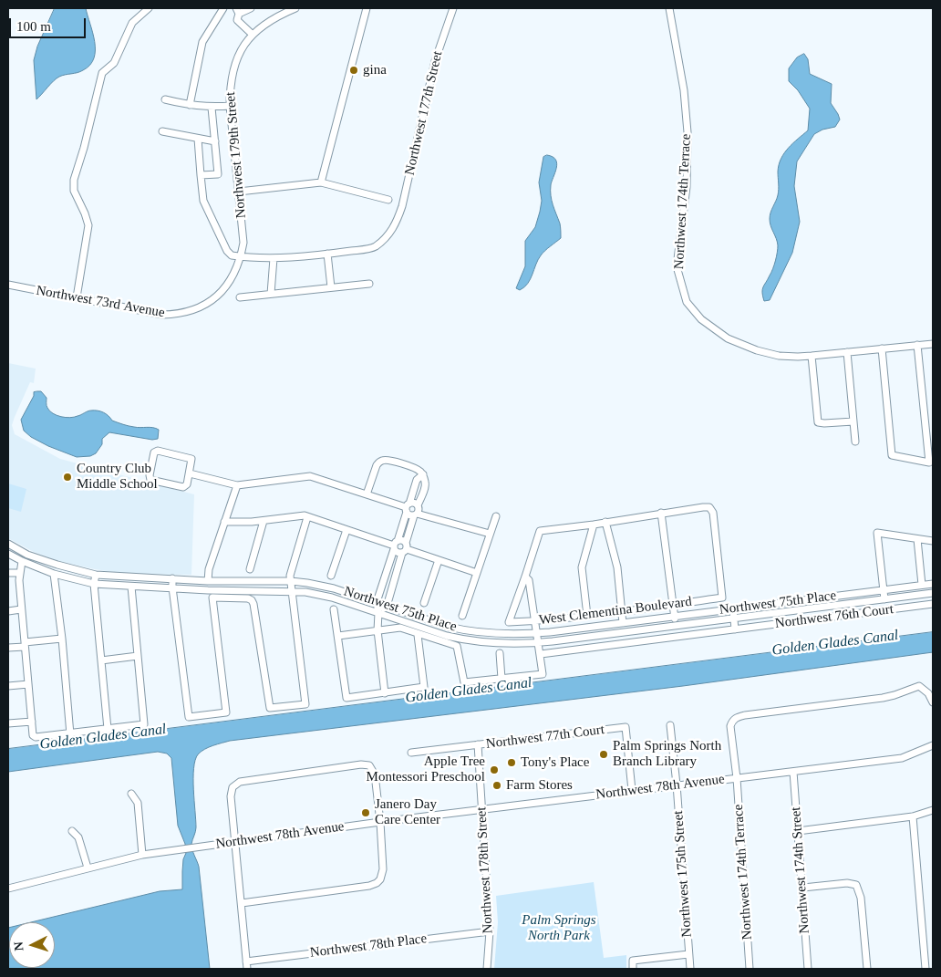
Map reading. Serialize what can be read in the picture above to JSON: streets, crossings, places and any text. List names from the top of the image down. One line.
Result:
{"streets":{"street":["Northwest 177th Street","Northwest 179th Street","Northwest 174th Terrace","Northwest 73rd Avenue","Northwest 75th Place","West Clementina Boulevard","Northwest 76th Court","Northwest 77th Court","Northwest 78th Avenue","Northwest 178th Street","Northwest 174th Street","Northwest 175th Street","Northwest 78th Place"]},"crossings":[["Northwest 179th Street","Northwest 73rd Avenue"],["Northwest 174th Terrace","Northwest 78th Avenue"],["Northwest 77th Court","Northwest 78th Avenue"],["Northwest 77th Court","Northwest 178th Street"],["Northwest 78th Avenue","Northwest 178th Street"],["Northwest 78th Avenue","Northwest 174th Street"],["Northwest 78th Avenue","Northwest 175th Street"],["Northwest 178th Street","Northwest 78th Place"]],"water":["Golden Glades Canal"],"parks":["Palm Springs North Park"],"places":["gina","Country Club Middle School","Palm Springs North Branch Library","Tony's Place","Apple Tree Montessori Preschool","Farm Stores","Janero Day Care Center"],"scale_bar":"100 m","north":"left"}
